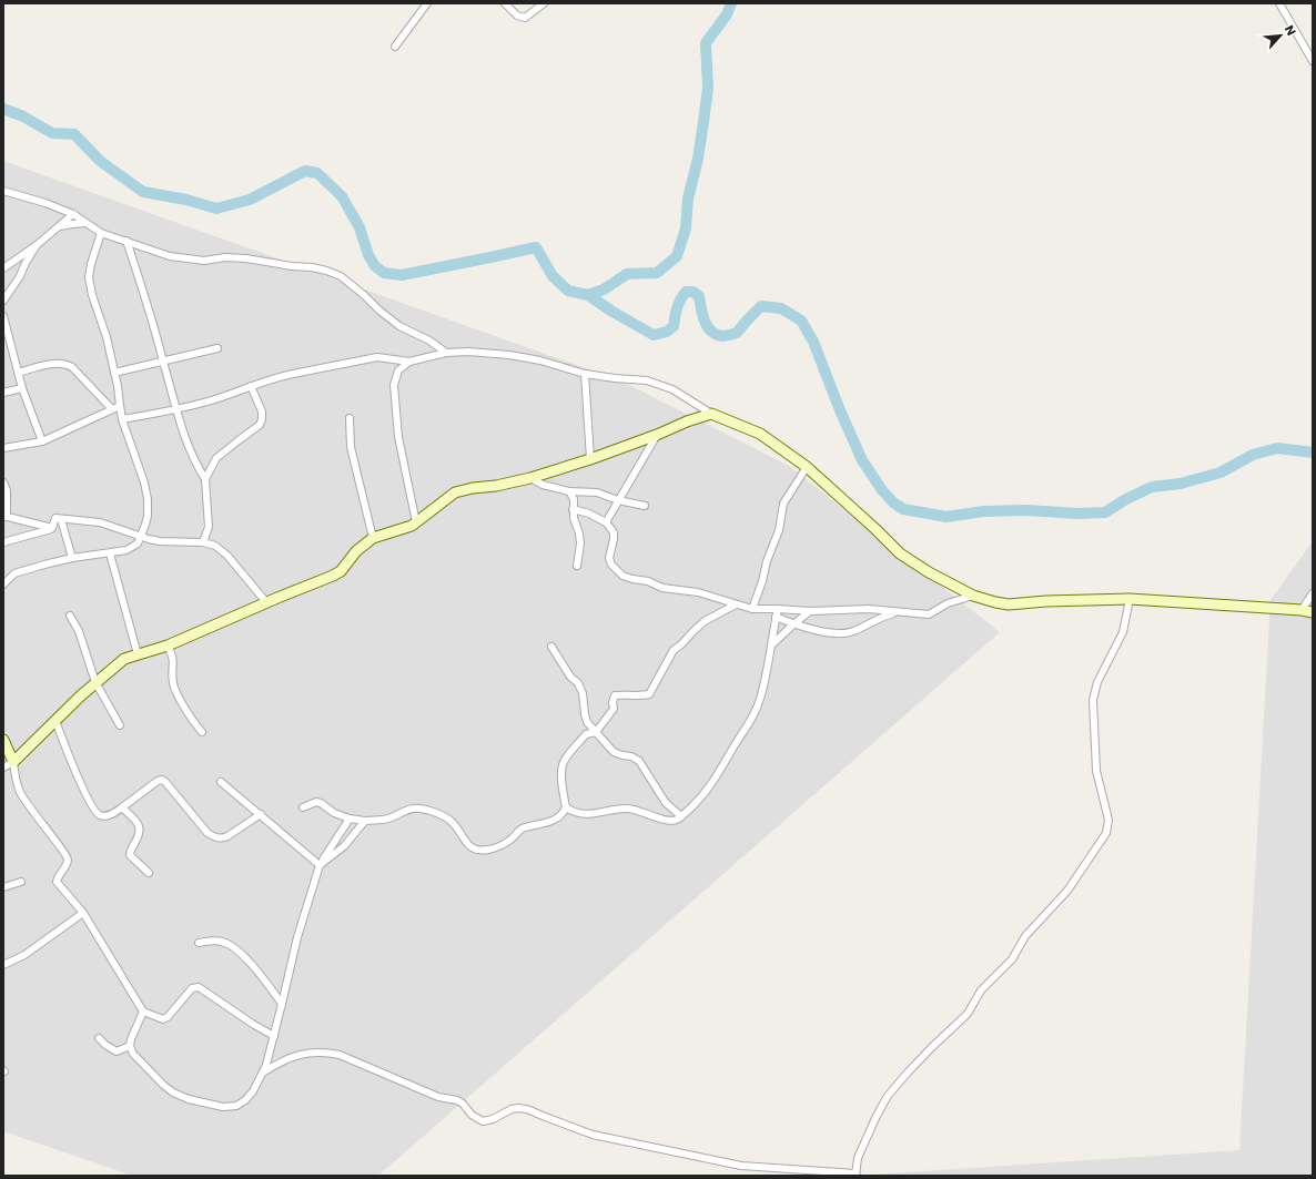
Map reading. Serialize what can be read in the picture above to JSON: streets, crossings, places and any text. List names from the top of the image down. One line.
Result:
{"north":"top right"}
